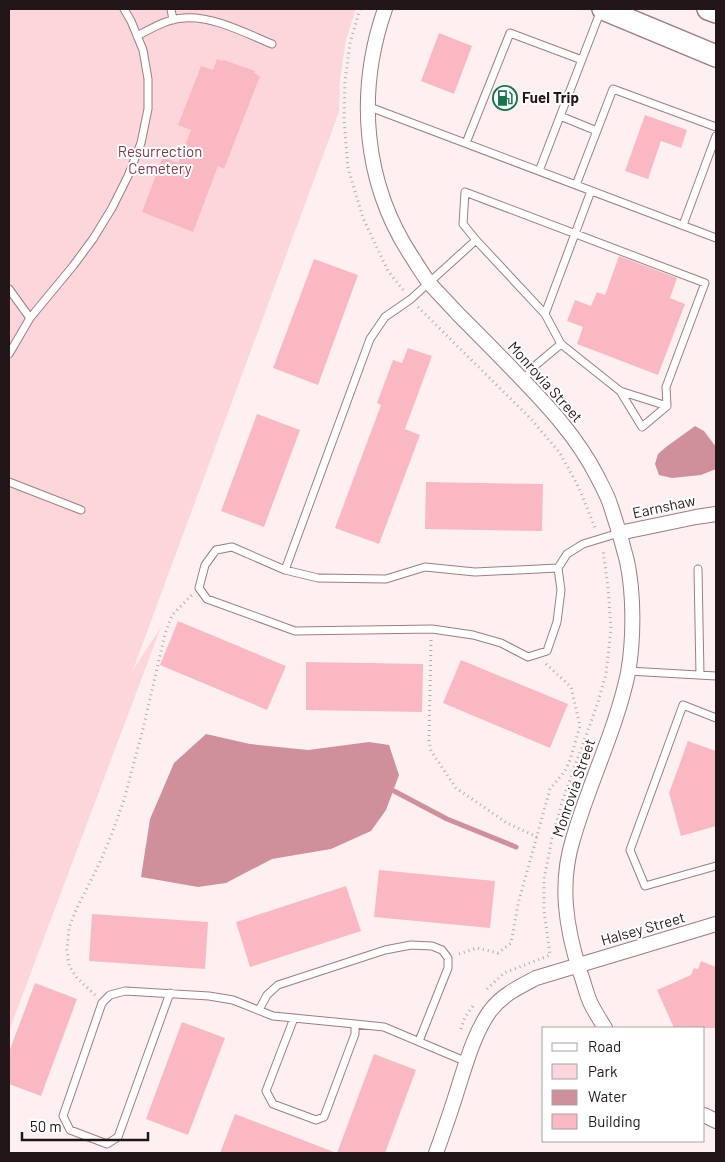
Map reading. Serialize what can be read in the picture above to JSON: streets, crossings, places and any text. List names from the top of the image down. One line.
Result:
{"streets":{"street":["Monrovia Street","Earnshaw","Halsey Street"]},"crossings":[["Monrovia Street","Earnshaw"],["Monrovia Street","Halsey Street"]],"parks":["Resurrection Cemetery"],"places":{"fuel station":["Fuel Trip"]},"legend":["Road","Park","Water","Building"],"scale_bar":"50 m"}
